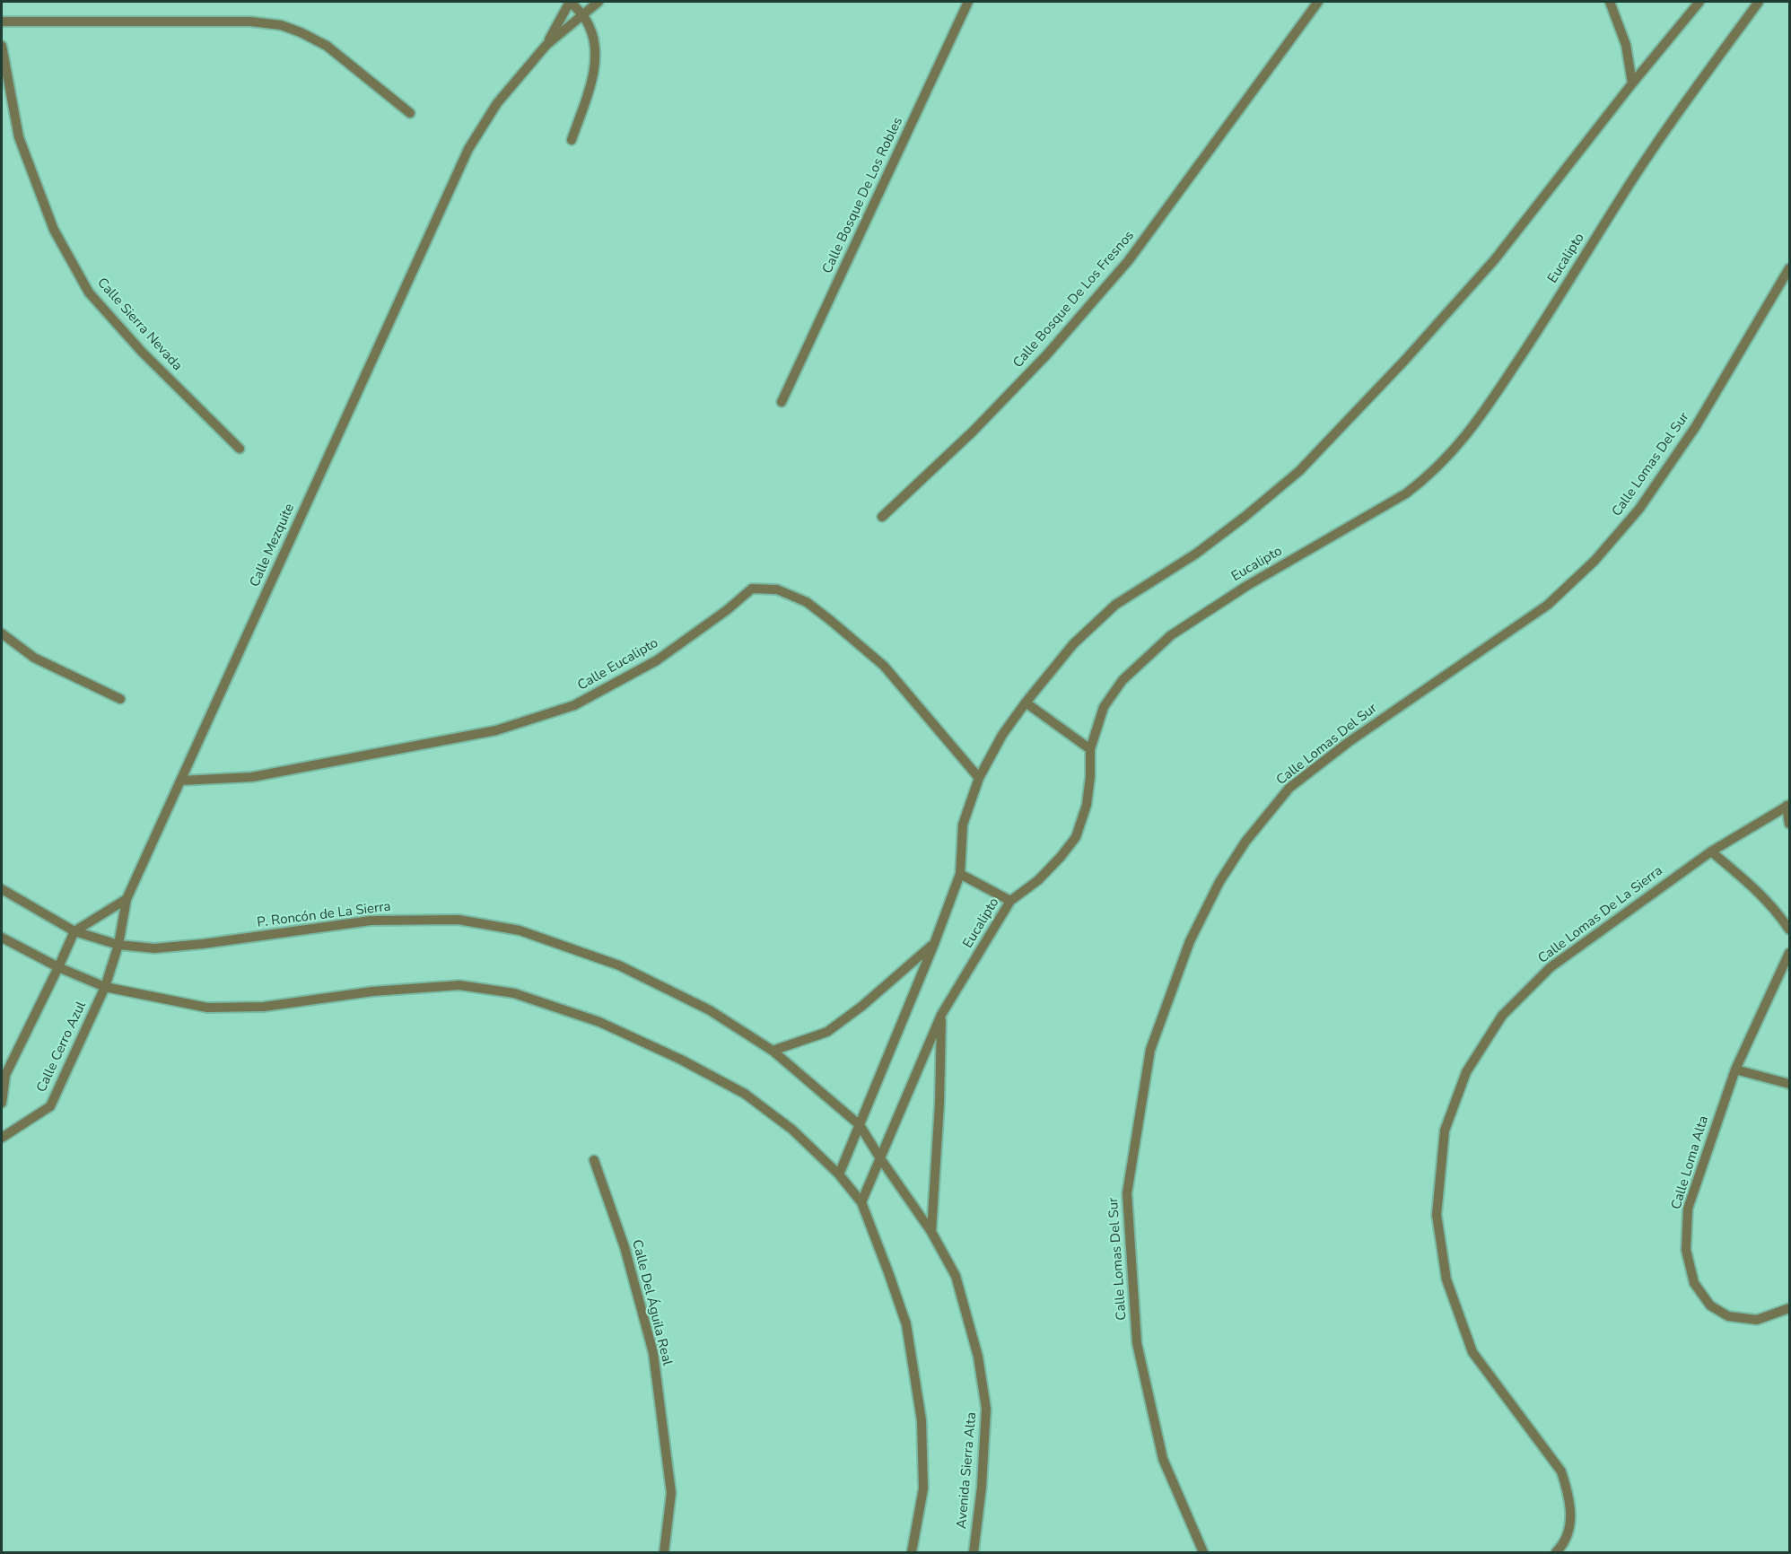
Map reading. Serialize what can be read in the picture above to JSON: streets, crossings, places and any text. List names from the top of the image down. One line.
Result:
{"streets":{"street":["Calle Bosque De Los Robles","Eucalipto","Calle Bosque De Los Fresnos","Calle Sierra Nevada","Calle Lomas Del Sur","Calle Mezquite","Calle Eucalipto","P. Roncón de La Sierra","Calle Lomas De La Sierra","Calle Cerro Azul","Calle Loma Alta","Calle Del Águila Real","Avenida Sierra Alta"]},"crossings":[["Eucalipto","P. Roncón de La Sierra"],["Eucalipto","Avenida Sierra Alta"],["Calle Mezquite","Calle Eucalipto"],["Calle Mezquite","P. Roncón de La Sierra"],["Calle Mezquite","Calle Cerro Azul"],["P. Roncón de La Sierra","Calle Cerro Azul"],["P. Roncón de La Sierra","Avenida Sierra Alta"]]}
